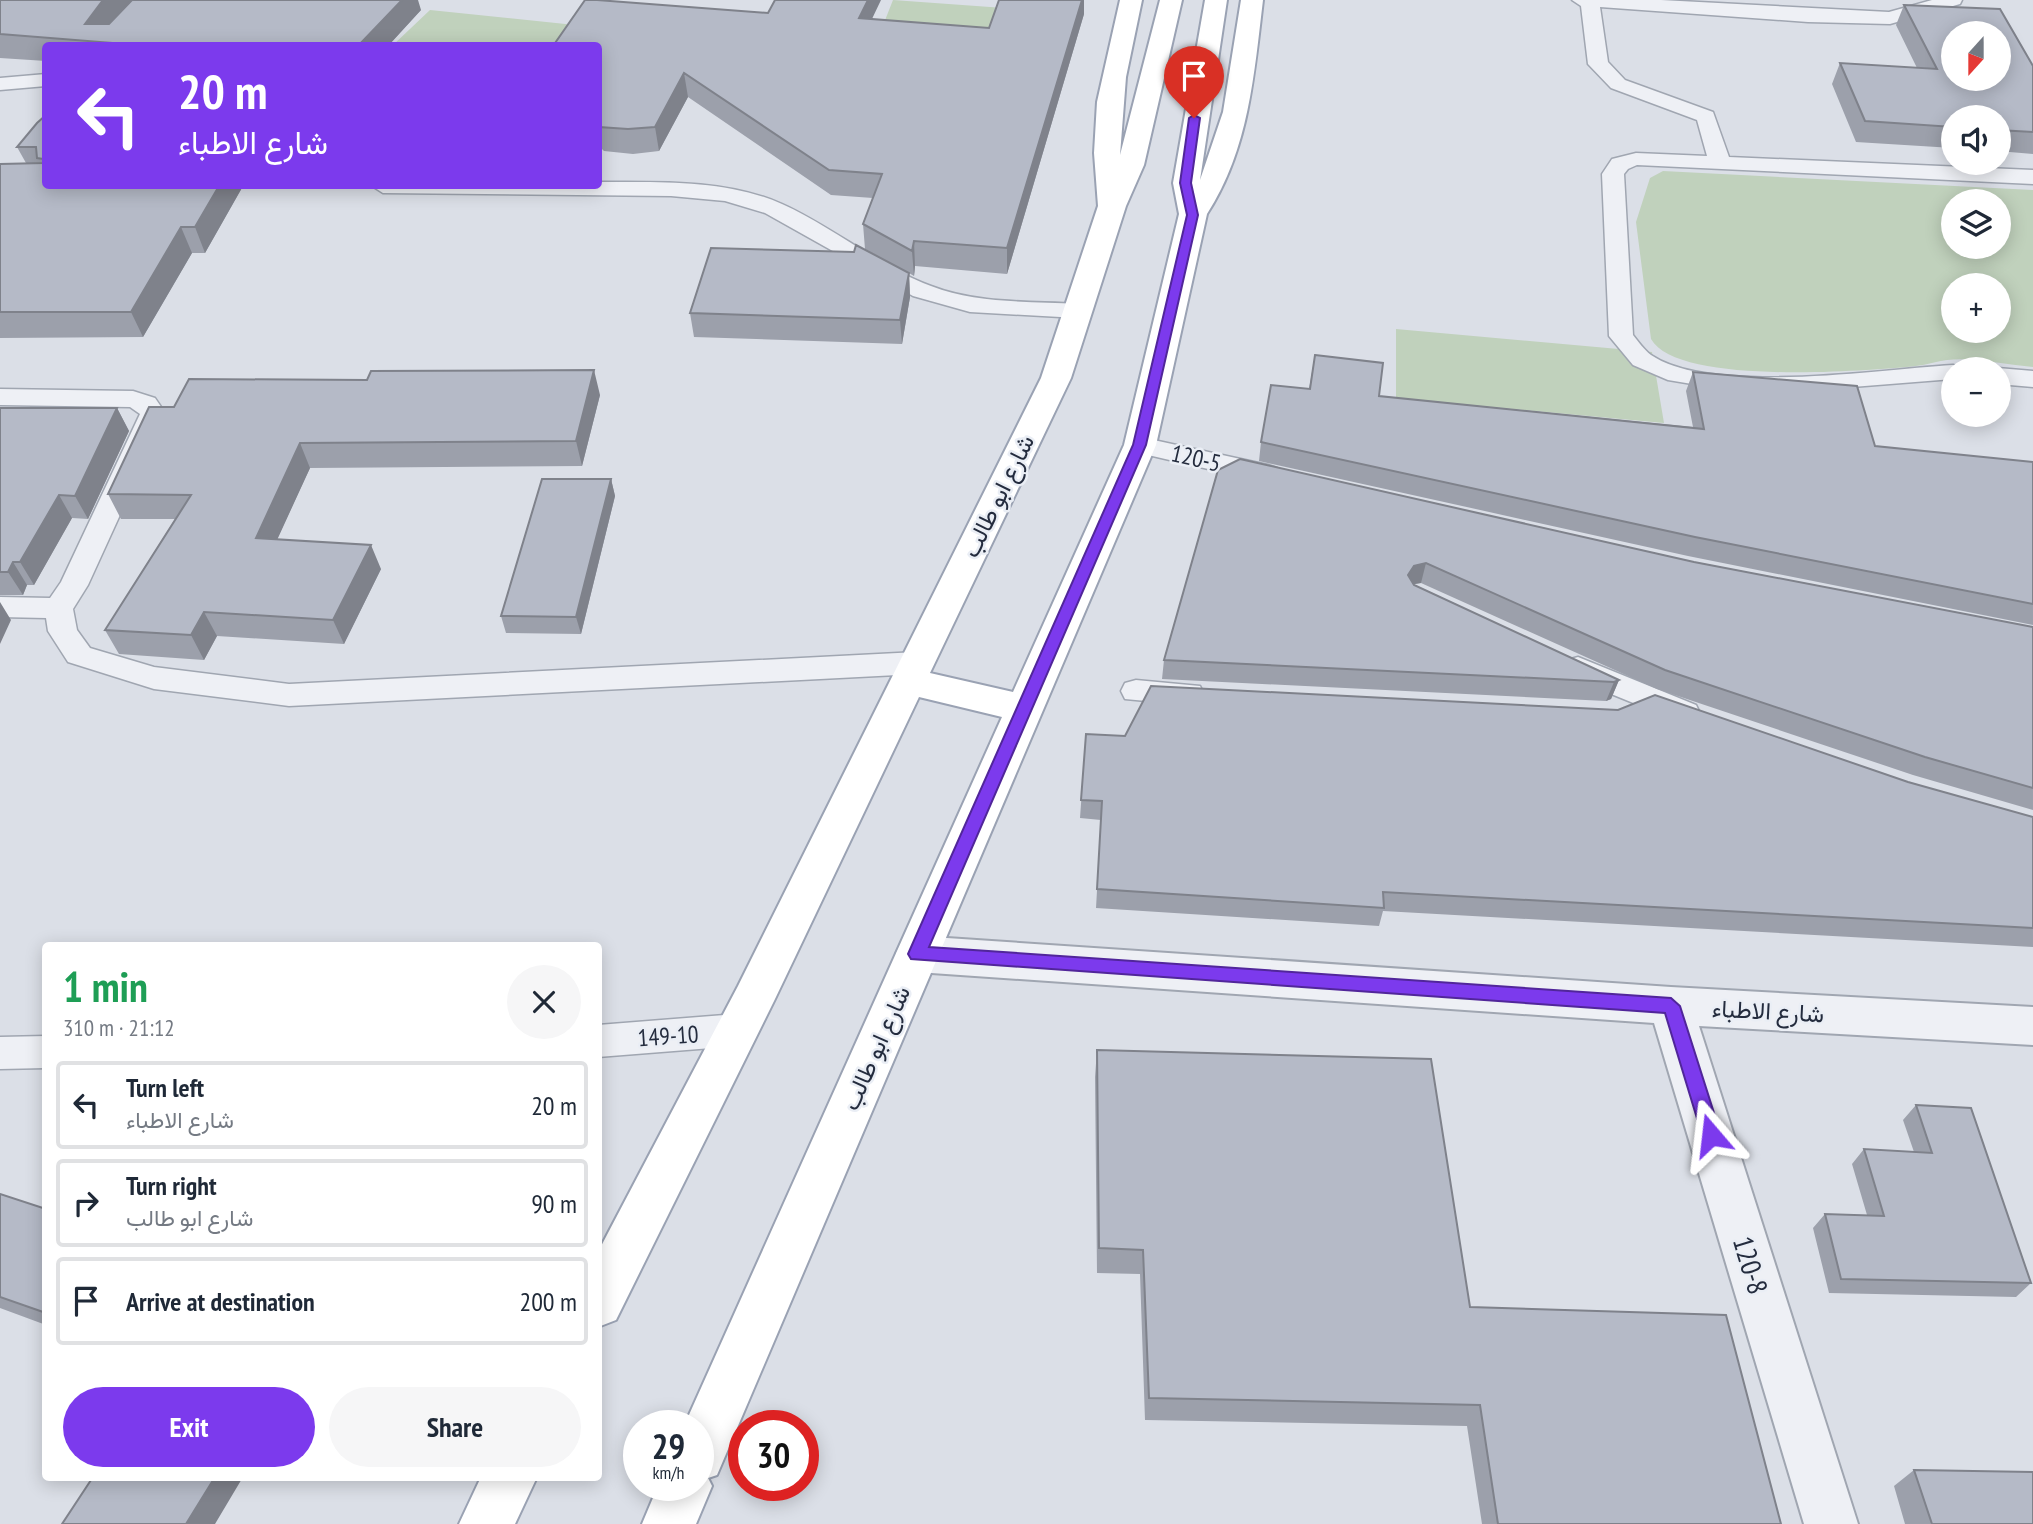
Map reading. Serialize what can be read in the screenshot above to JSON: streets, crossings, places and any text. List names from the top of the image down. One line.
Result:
{"streets":{"main road":["شارع ابو طالب"],"street":["شارع الاطباء","120-8"],"lane":["120-5","149-10"]},"crossings":[["120-5","شارع ابو طالب"],["شارع ابو طالب","شارع الاطباء"],["شارع ابو طالب","149-10"],["شارع الاطباء","120-8"]],"north":"bottom","page":{"map_buttons":["+","−"],"turn":["20 m","شارع الاطباء"],"heading":["1 min","310 m · 21:12"],"list":[{"name":"Turn left","note":"شارع الاطباء","value":"20 m"},{"name":"Turn right","note":"شارع ابو طالب","value":"90 m"},{"name":"Arrive at destination","value":"200 m"}],"buttons":["Exit","Share"],"speed":"29 km/h","limit":"30"}}
